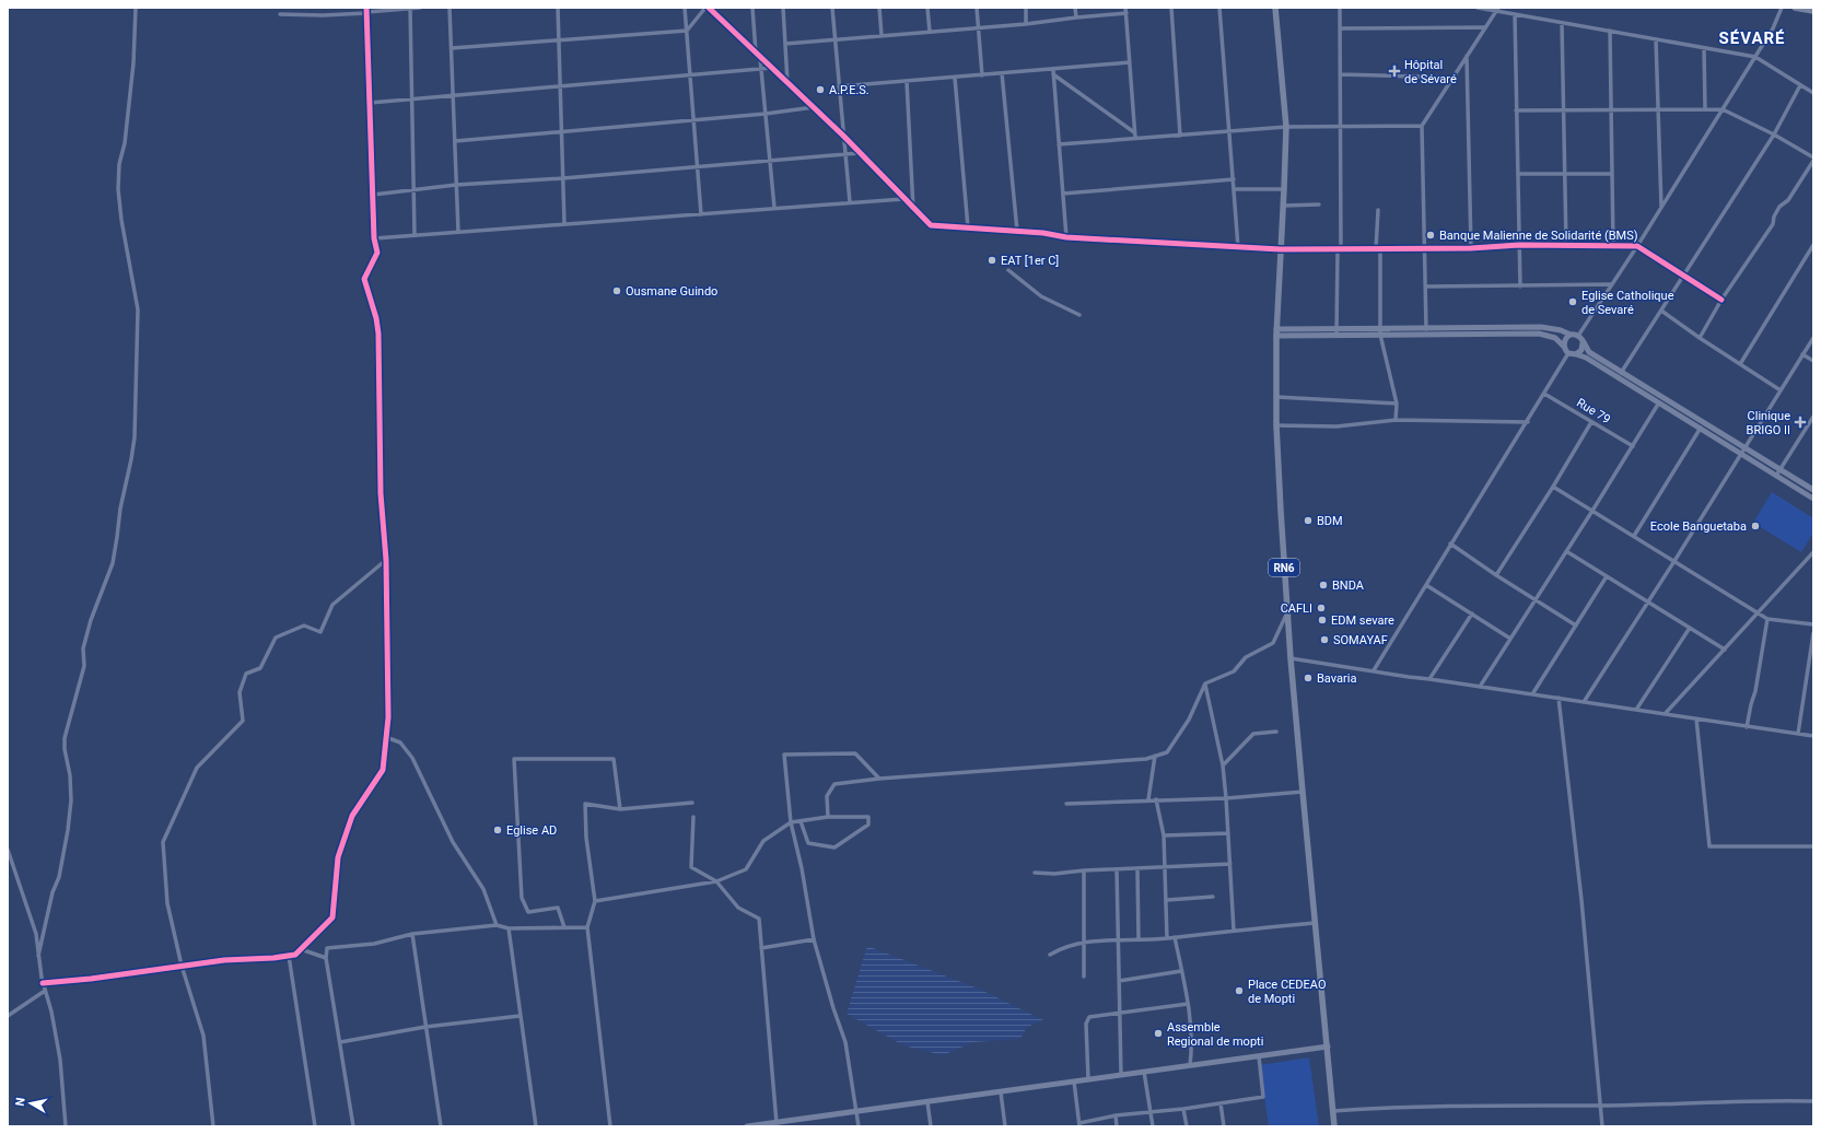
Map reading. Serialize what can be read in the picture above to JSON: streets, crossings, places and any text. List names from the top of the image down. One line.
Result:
{"streets":{"main road":["RN6"],"street":["Rue 79"]},"districts":["SÉVARÉ"],"places":{"health":["Hôpital de Sévaré","Clinique BRIGO II"],"other":["A.P.E.S.","Banque Malienne de Solidarité (BMS)","EAT [1er C]","Ousmane Guindo","Eglise Catholique de Sevaré","BDM","Ecole Banguetaba","BNDA","CAFLI","EDM sevare","SOMAYAF","Bavaria","Eglise AD","Place CEDEAO de Mopti","Assemble Regional de mopti"]},"north":"left"}
